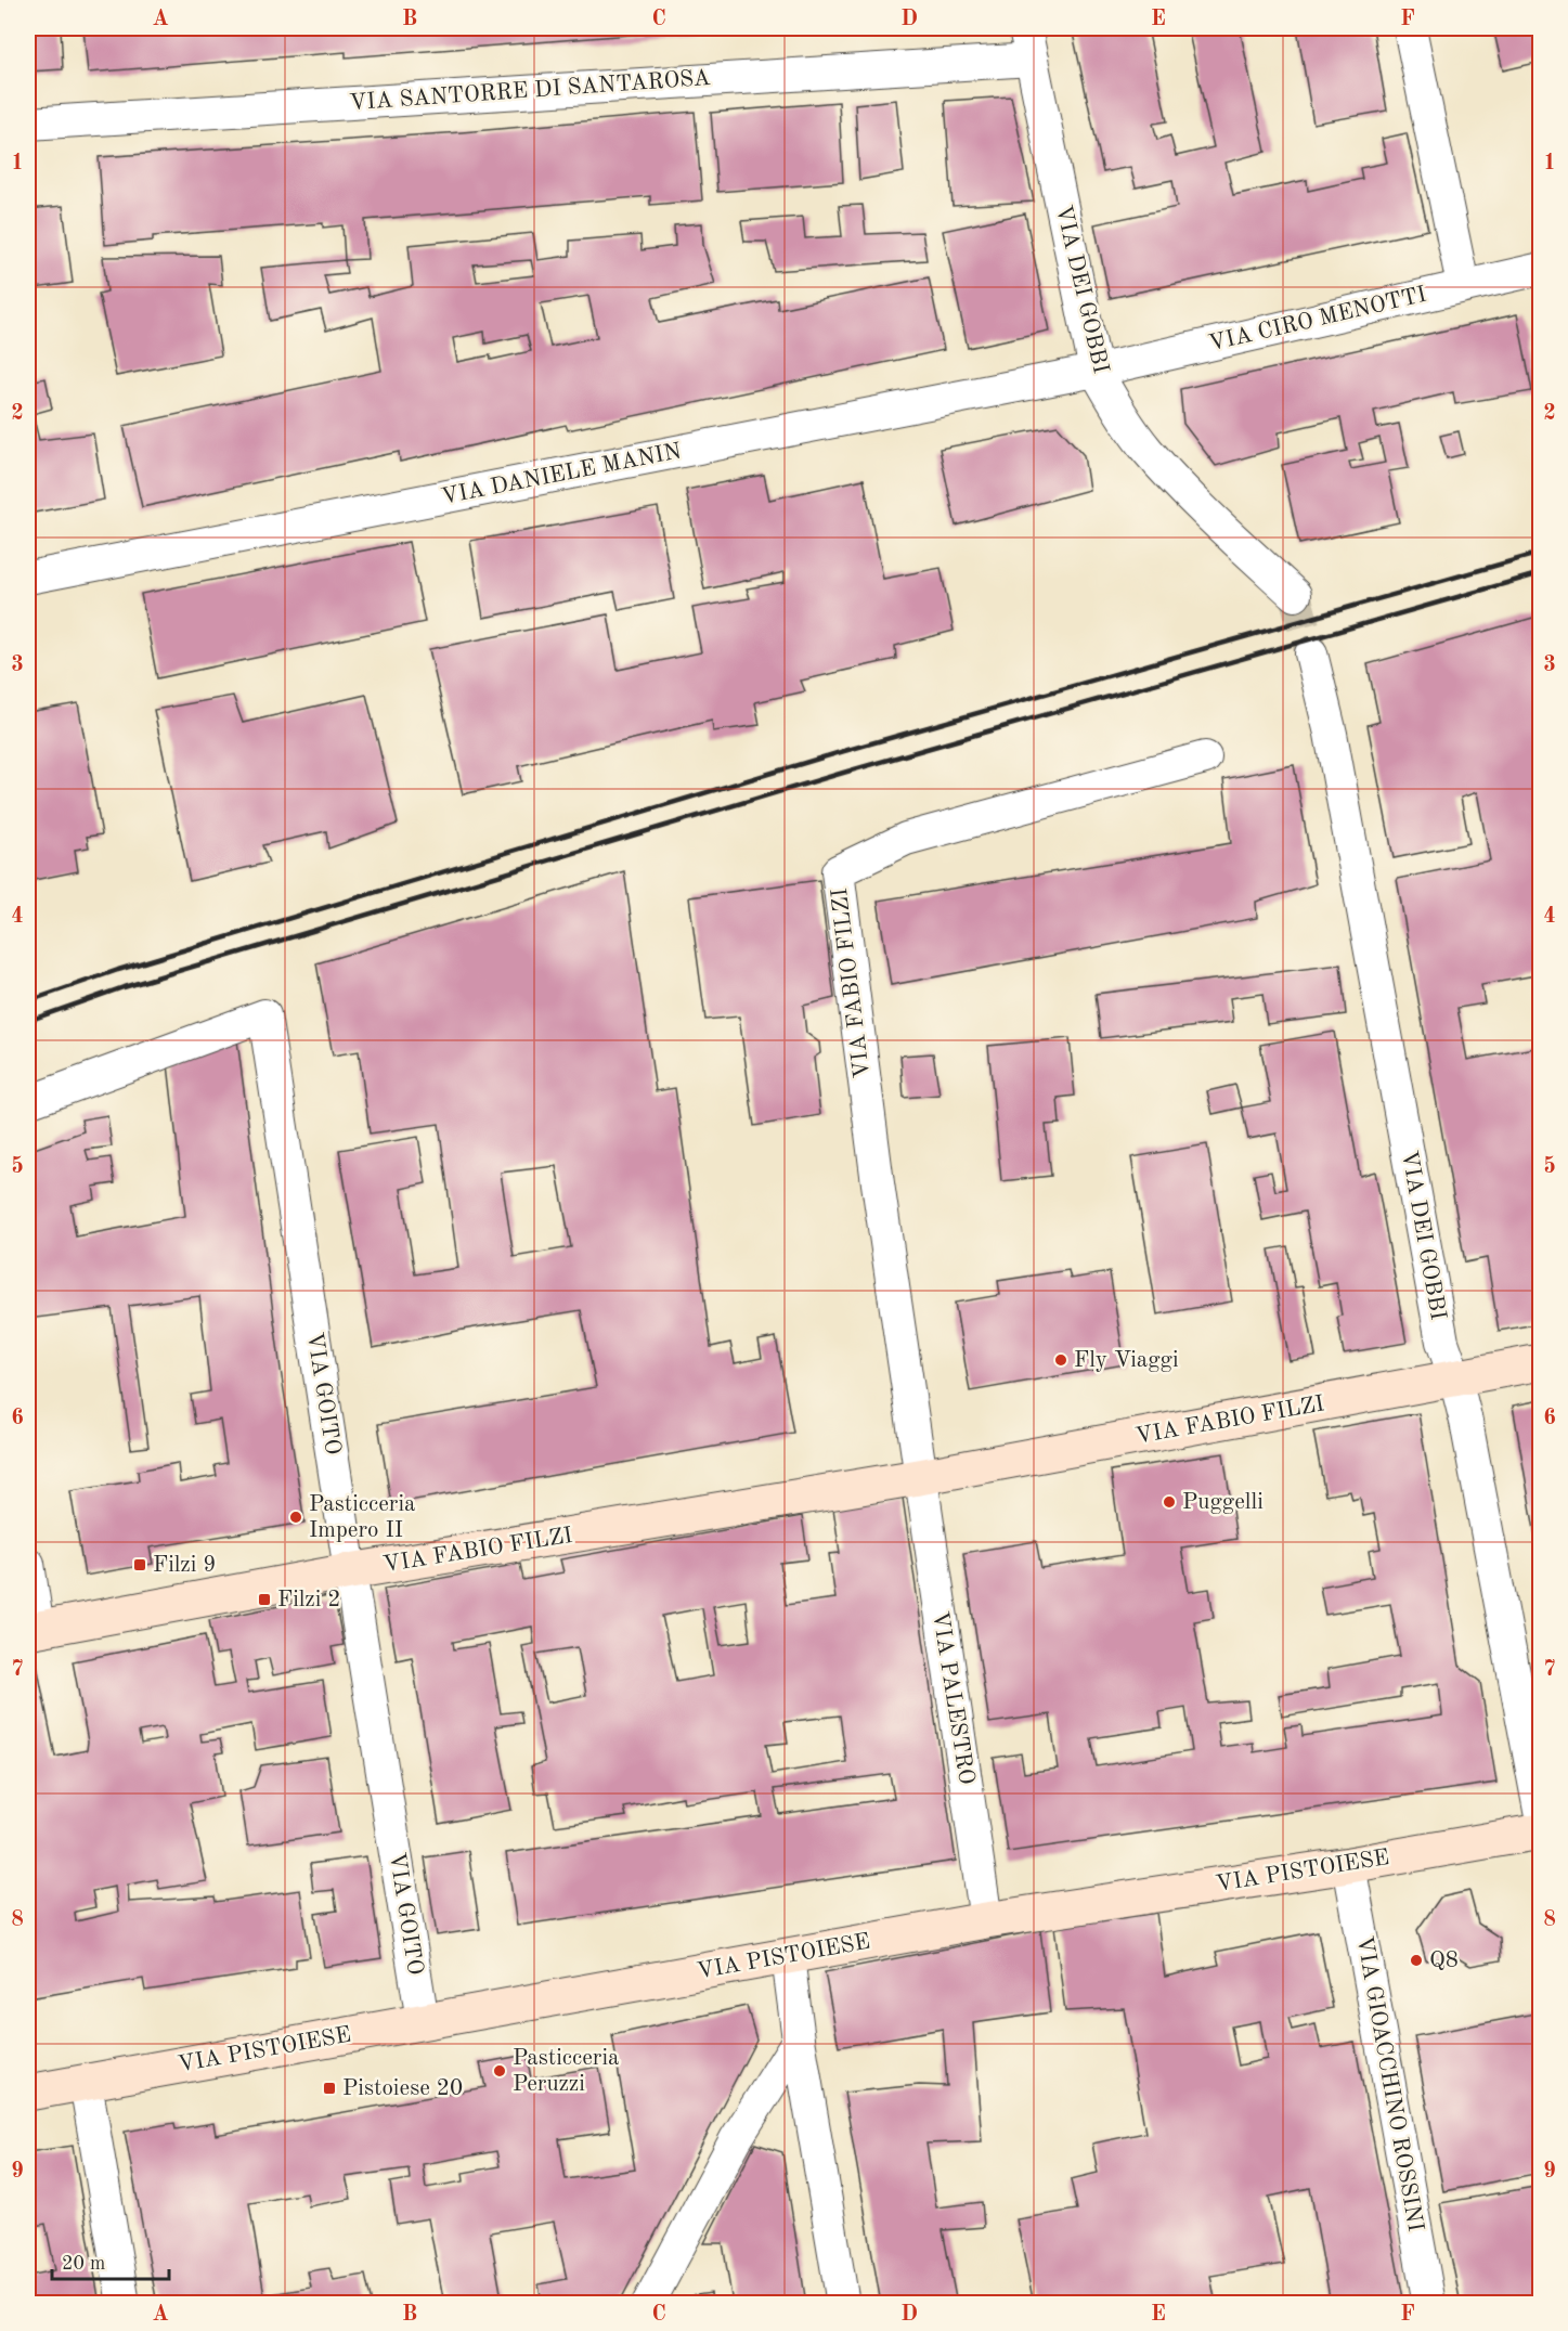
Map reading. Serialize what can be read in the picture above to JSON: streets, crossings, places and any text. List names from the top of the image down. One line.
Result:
{"streets":{"street":["VIA SANTORRE DI SANTAROSA","VIA DEI GOBBI","VIA CIRO MENOTTI","VIA DANIELE MANIN","VIA FABIO FILZI","VIA GOITO","VIA PALESTRO","VIA PISTOIESE","VIA GIOACCHINO ROSSINI"]},"crossings":[["VIA SANTORRE DI SANTAROSA","VIA DEI GOBBI"],["VIA DEI GOBBI","VIA CIRO MENOTTI"],["VIA DEI GOBBI","VIA DANIELE MANIN"],["VIA DEI GOBBI","VIA FABIO FILZI"],["VIA CIRO MENOTTI","VIA DANIELE MANIN"],["VIA FABIO FILZI","VIA GOITO"],["VIA FABIO FILZI","VIA PALESTRO"],["VIA GOITO","VIA PISTOIESE"],["VIA PALESTRO","VIA PISTOIESE"],["VIA PISTOIESE","VIA GIOACCHINO ROSSINI"]],"places":{"other":["Fly Viaggi","Puggelli","Pasticceria Impero II","Q8","Pasticceria Peruzzi"],"transit":["Filzi 9","Filzi 2","Pistoiese 20"]},"scale_bar":"20 m","grid":{"columns":["A","B","C","D","E","F"],"rows":["1","2","3","4","5","6","7","8","9"]}}
